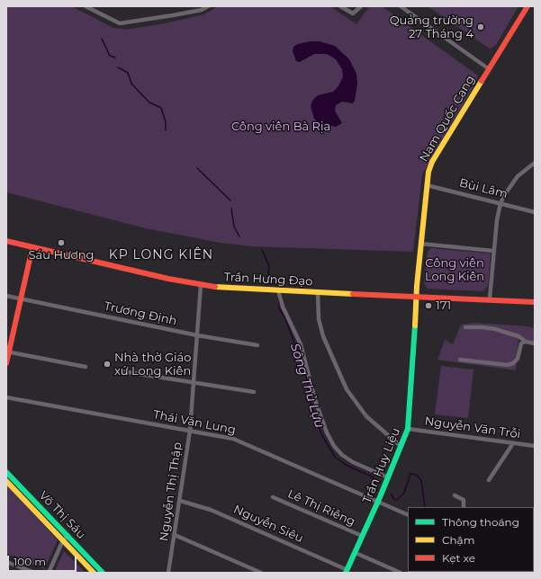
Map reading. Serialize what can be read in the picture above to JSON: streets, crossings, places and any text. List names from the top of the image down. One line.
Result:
{"streets":{"street":["Nam Quốc Cang","Bùi Lâm","Trần Hưng Đạo","Trương Định","Thái Văn Lung","Nguyễn Văn Trỗi","Trần Huy Liệu","Nguyễn Thị Thập","Lê Thị Riêng","Võ Thị Sáu","Nguyễn Siêu"]},"crossings":[["Nam Quốc Cang","Bùi Lâm"],["Nam Quốc Cang","Trần Hưng Đạo"],["Nam Quốc Cang","Trần Huy Liệu"],["Trần Hưng Đạo","Trần Huy Liệu"],["Trần Hưng Đạo","Nguyễn Thị Thập"],["Trương Định","Nguyễn Thị Thập"],["Thái Văn Lung","Trần Huy Liệu"],["Thái Văn Lung","Nguyễn Thị Thập"],["Nguyễn Văn Trỗi","Trần Huy Liệu"],["Trần Huy Liệu","Lê Thị Riêng"],["Trần Huy Liệu","Nguyễn Siêu"],["Nguyễn Thị Thập","Nguyễn Siêu"]],"districts":["KP LONG KIÊN"],"water":["Sông Thủ Lựu"],"parks":["Công viên Bà Rịa","Công viên Long Kiên"],"places":["Quảng trường 27 Tháng 4","Sáu Hương","171","Nhà thờ Giáo xứ Long Kiên"],"legend":["Thông thoáng","Chậm","Kẹt xe"],"scale_bar":"100 m"}
